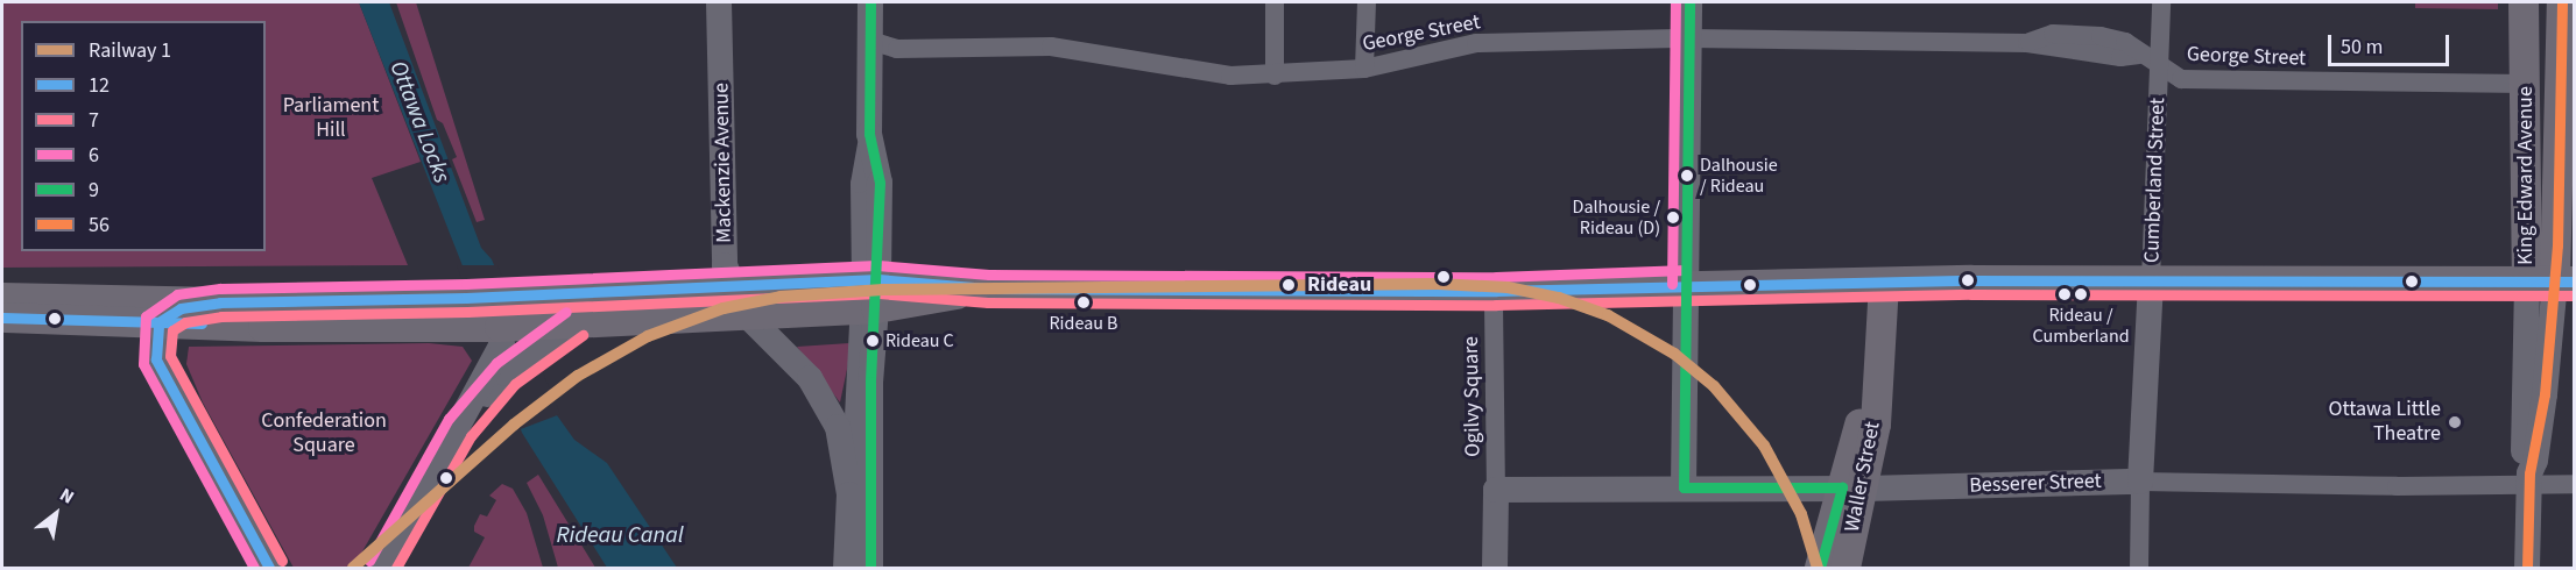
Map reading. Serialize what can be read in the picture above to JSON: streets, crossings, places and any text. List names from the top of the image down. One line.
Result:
{"streets":{"main road":["Mackenzie Avenue","King Edward Avenue","Cumberland Street","Waller Street","Besserer Street"],"street":["George Street","Ogilvy Square"]},"crossings":[["George Street","King Edward Avenue"],["George Street","Cumberland Street"],["King Edward Avenue","Besserer Street"],["Cumberland Street","Besserer Street"],["Ogilvy Square","Besserer Street"],["Waller Street","Besserer Street"]],"water":["Ottawa Locks","Rideau Canal"],"parks":["Parliament Hill","Confederation Square"],"places":["Dalhousie / Rideau","Dalhousie / Rideau (D)","Rideau","Rideau / Cumberland","Rideau B","Rideau C","Ottawa Little Theatre"],"lines":["transit line 6","transit line 9","transit line 56","transit line 12","rail line 1","transit line 7"],"legend":["Railway 1","12","7","6","9","56"],"scale_bar":"50 m","north":"top right"}
